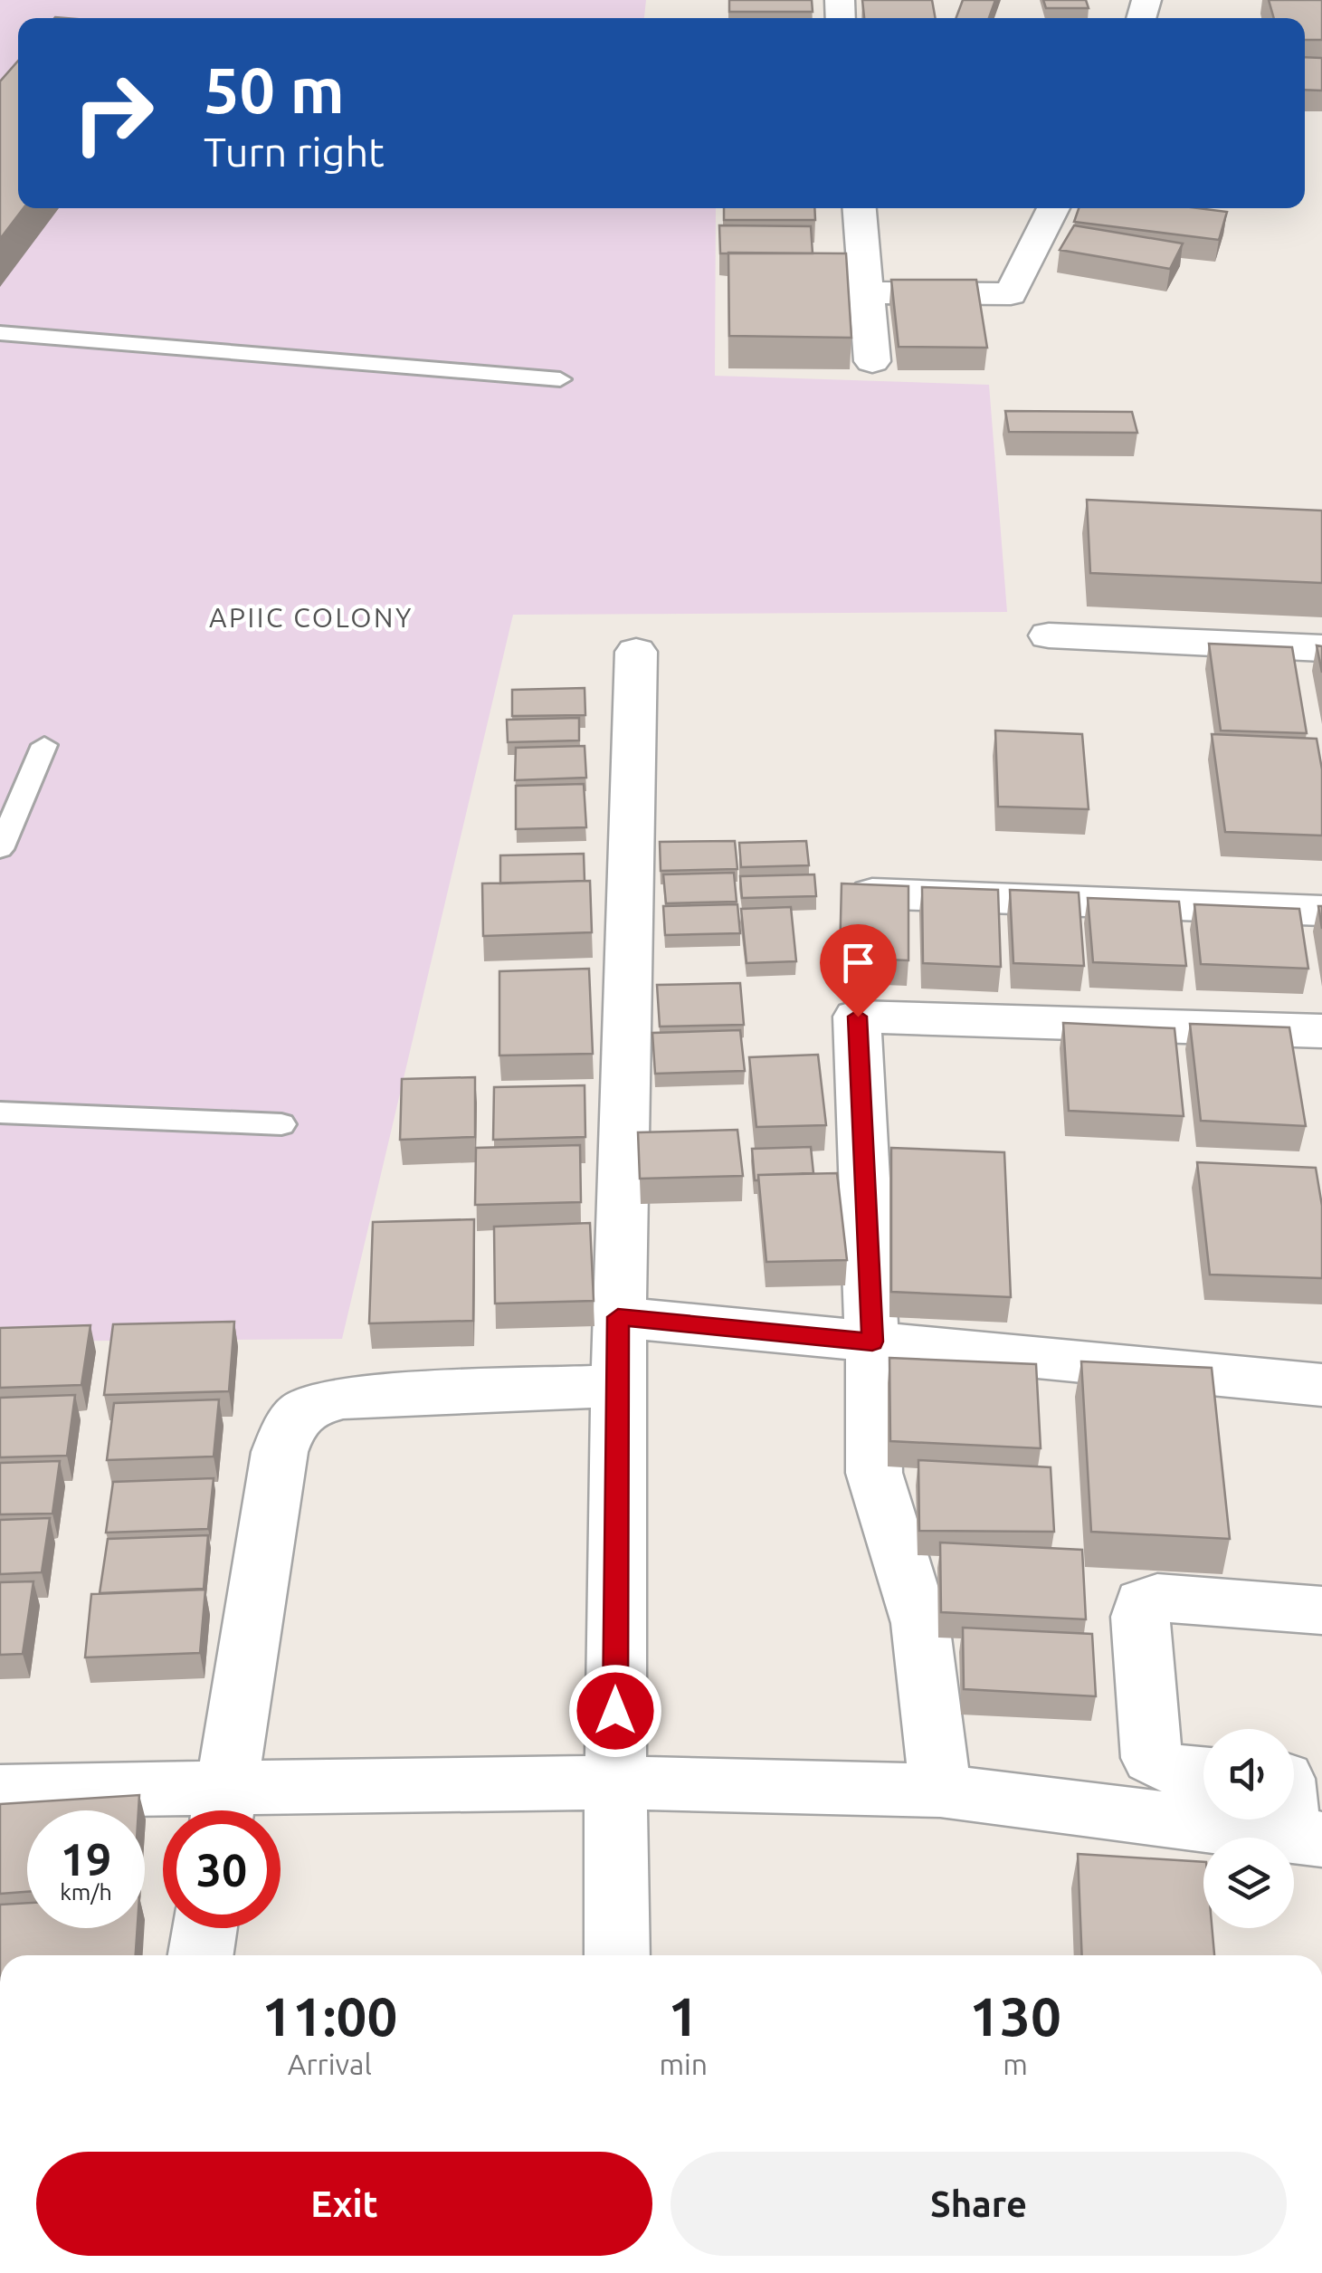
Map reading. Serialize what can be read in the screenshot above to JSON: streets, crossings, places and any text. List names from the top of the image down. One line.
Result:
{"districts":["APIIC COLONY"],"page":{"turn":["50 m","Turn right"],"speed":"19 km/h","limit":"30","eta":["11:00","Arrival","1","min","130","m"],"buttons":["Exit","Share"]}}
